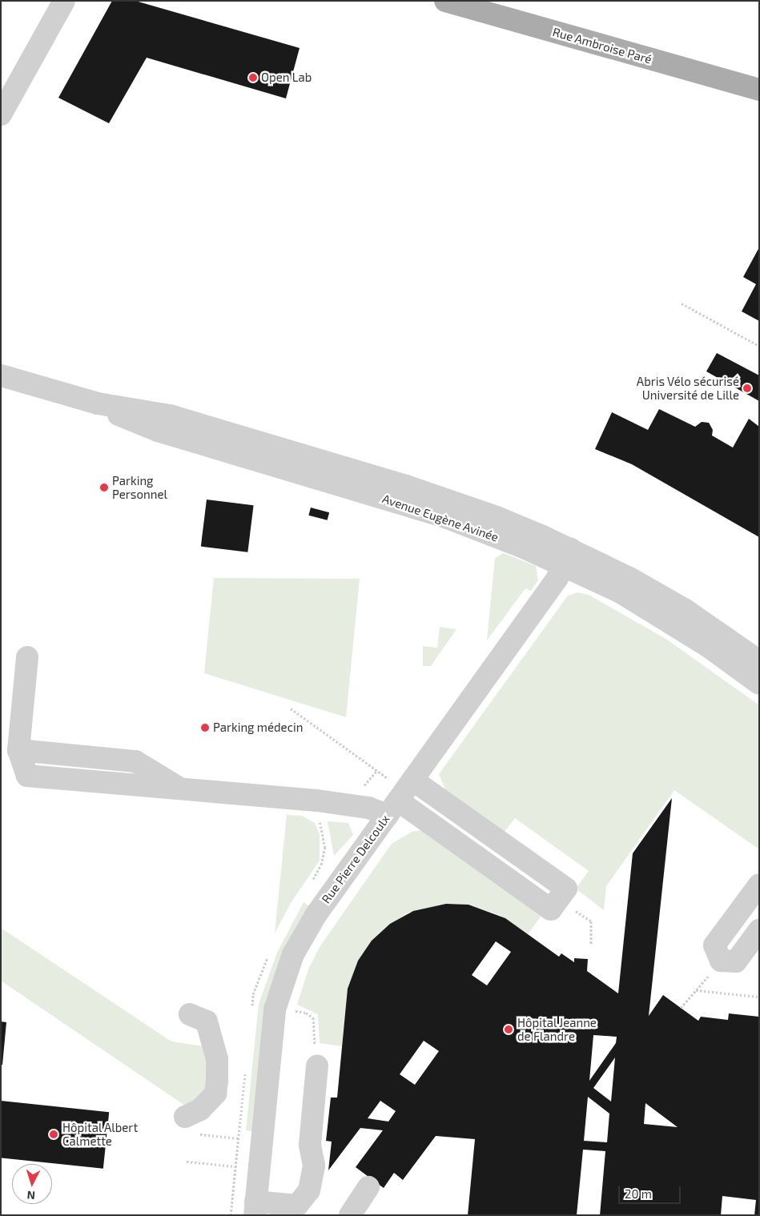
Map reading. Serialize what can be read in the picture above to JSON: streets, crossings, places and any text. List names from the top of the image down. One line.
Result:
{"streets":{"main road":["Rue Ambroise Paré"],"street":["Avenue Eugène Avinée","Rue Pierre Delcoulx"]},"crossings":[["Avenue Eugène Avinée","Rue Pierre Delcoulx"]],"places":["Open Lab","Abris Vélo sécurisé Université de Lille","Parking Personnel","Parking médecin","Hôpital Jeanne de Flandre","Hôpital Albert Calmette"],"scale_bar":"20 m","north":"bottom"}
